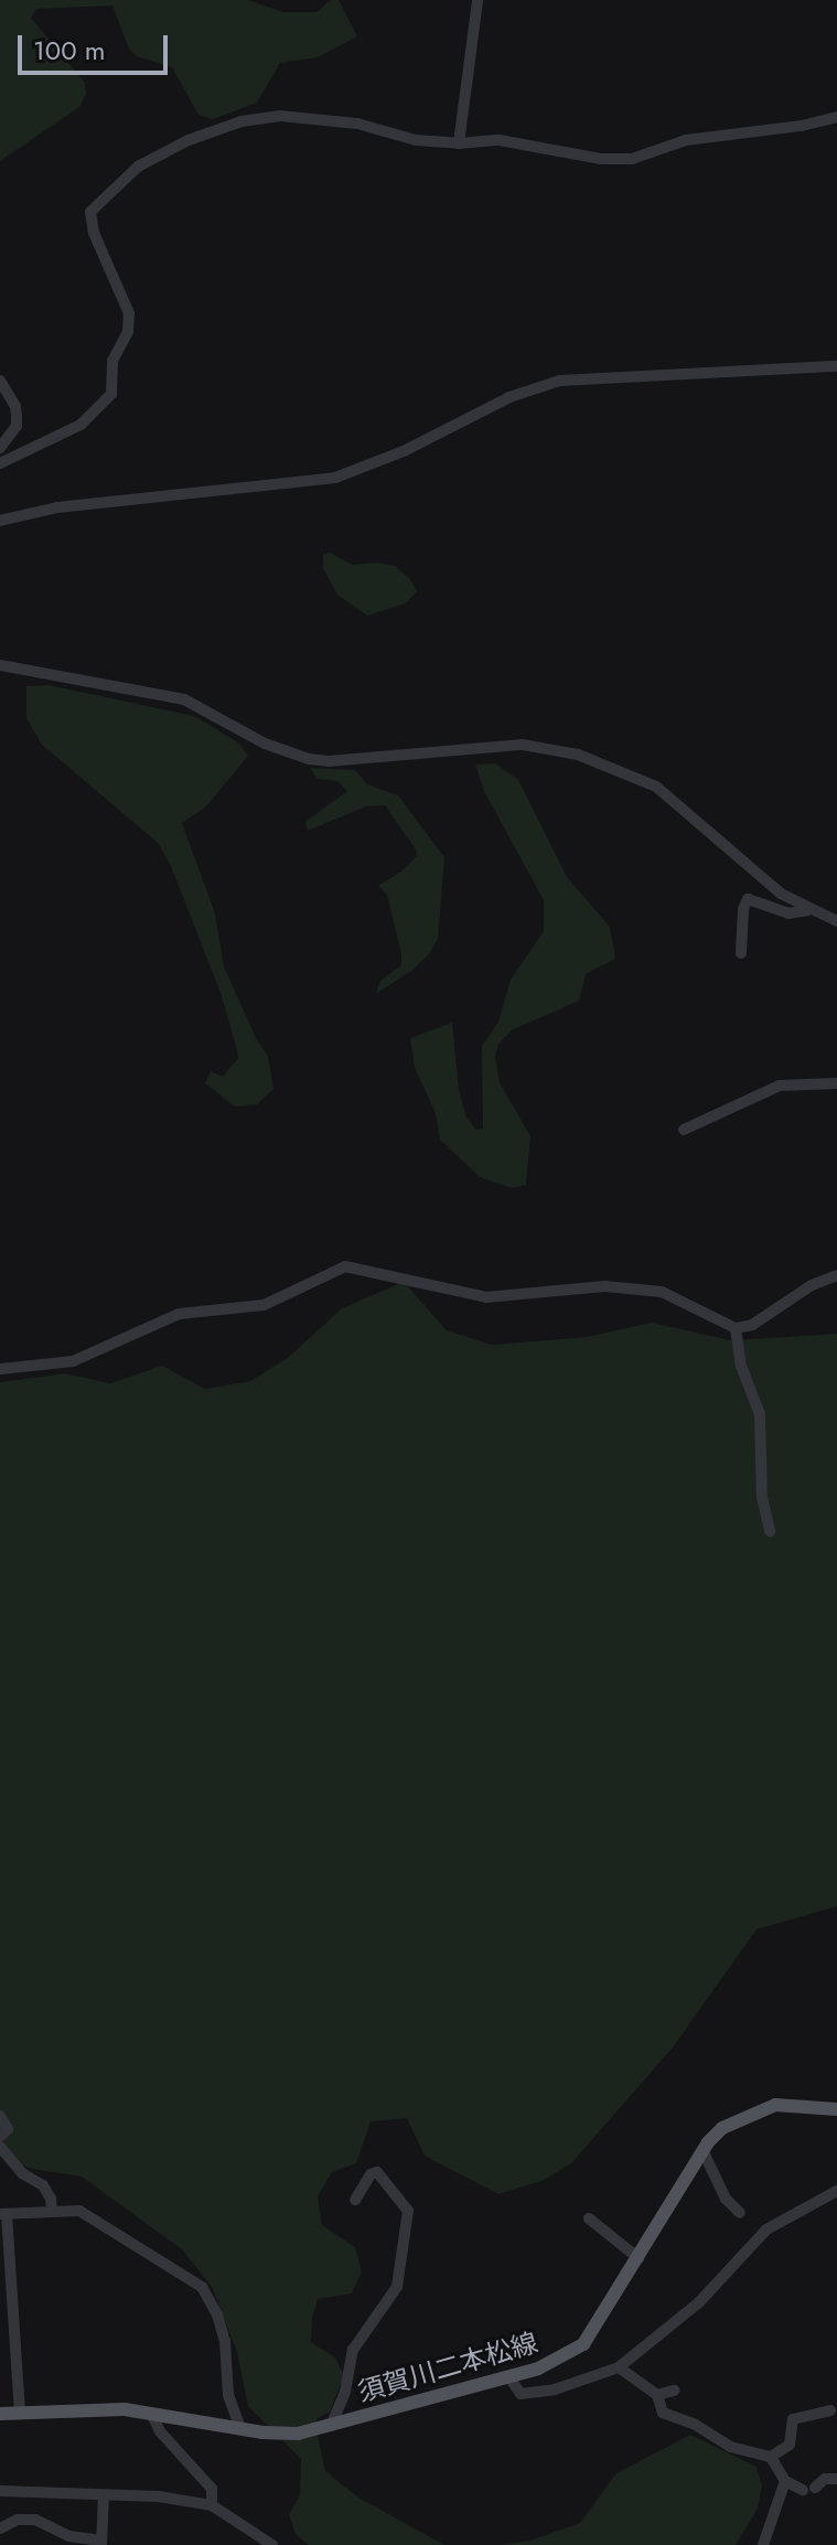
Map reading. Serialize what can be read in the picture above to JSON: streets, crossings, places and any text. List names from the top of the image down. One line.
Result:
{"streets":{"main road":["須賀川二本松線"]},"scale_bar":"100 m"}
